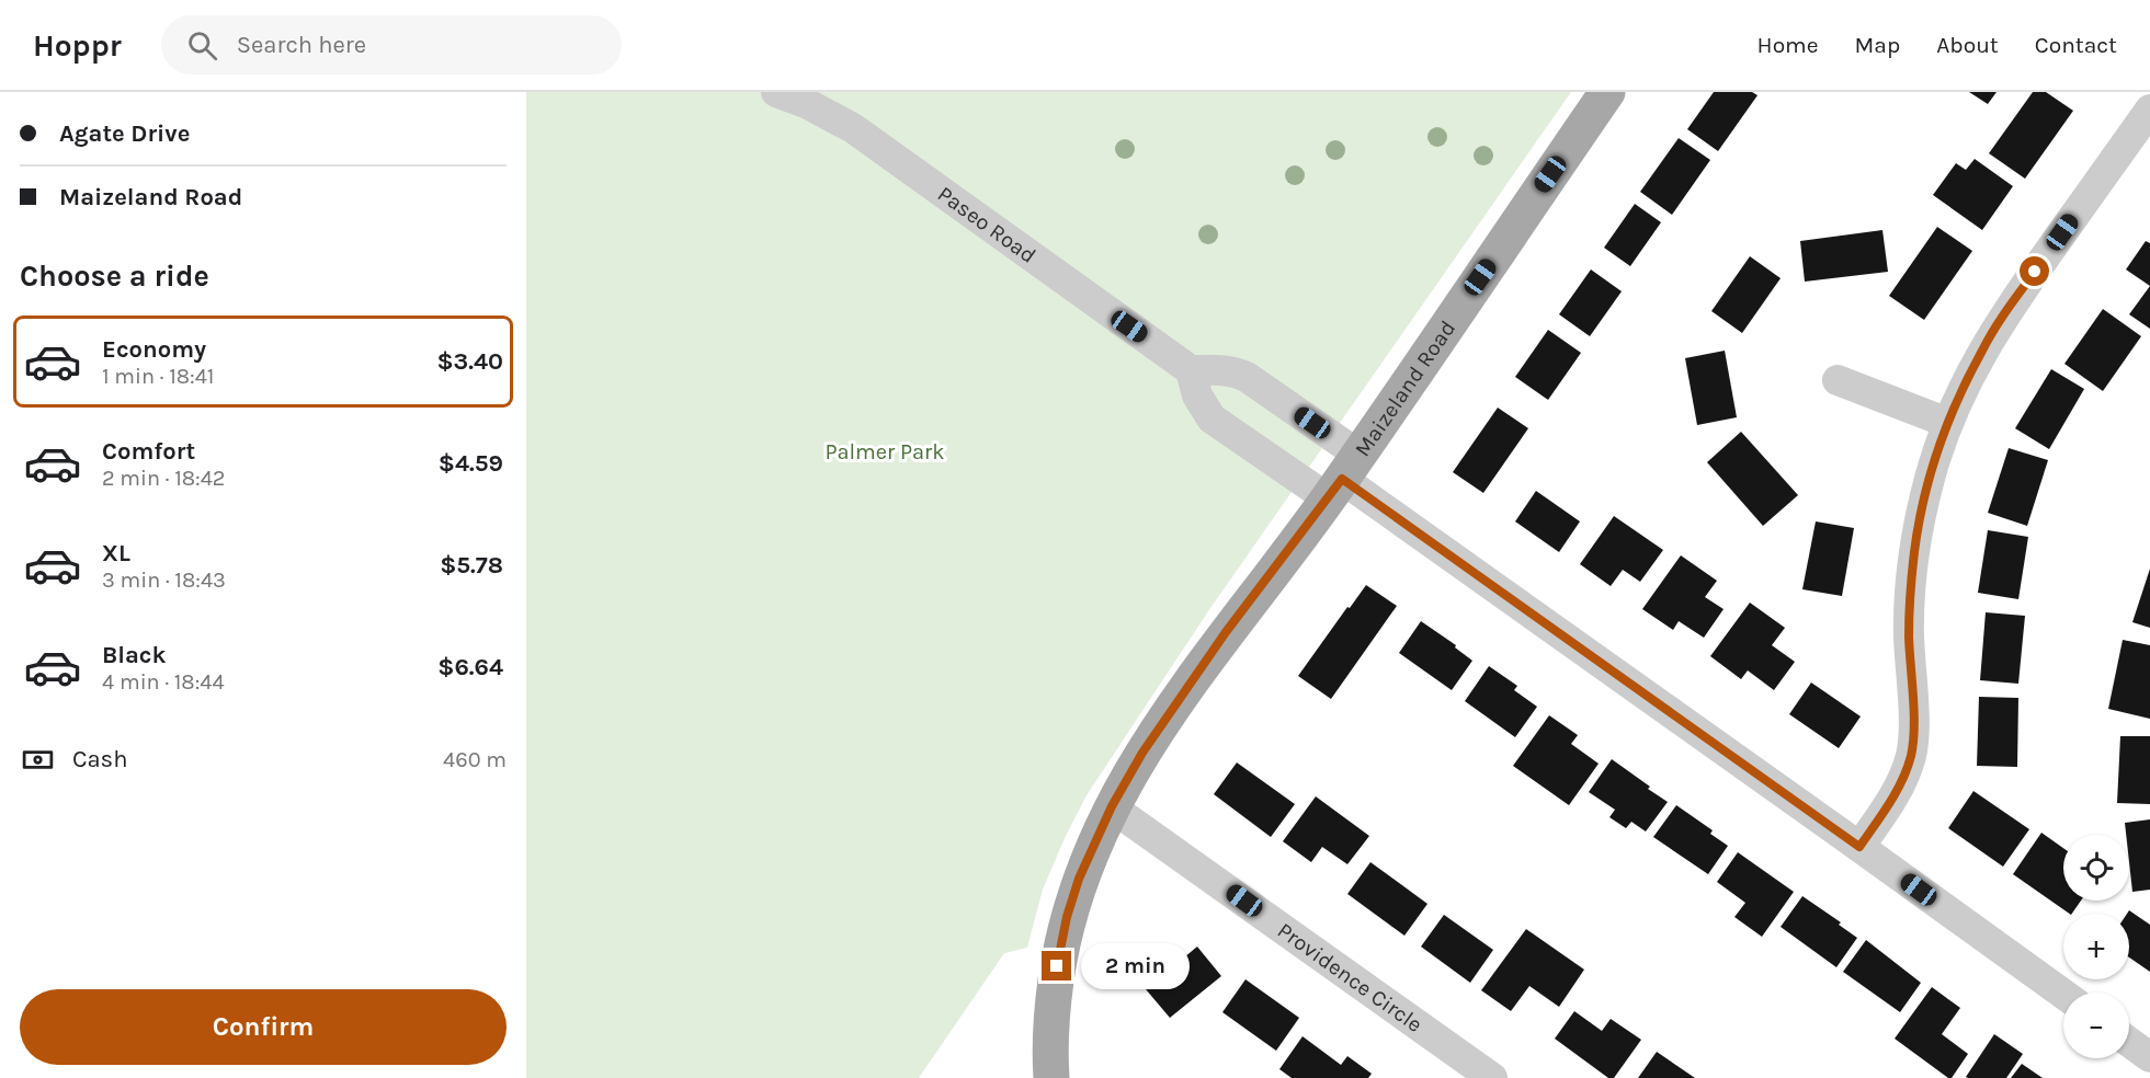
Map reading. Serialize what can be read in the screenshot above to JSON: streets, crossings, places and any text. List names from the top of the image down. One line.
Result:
{"streets":{"main road":["Maizeland Road"],"street":["Paseo Road","Providence Circle"]},"crossings":[["Maizeland Road","Providence Circle"]],"parks":["Palmer Park"],"page":{"header":"Hoppr","search":"Search here","nav":["Home","Map","About","Contact"],"banner":["Agate Drive","Maizeland Road"],"heading":"Choose a ride","list":[{"name":"Economy","note":"1 min · 18:41","value":"$3.40"},{"name":"Comfort","note":"2 min · 18:42","value":"$4.59"},{"name":"XL","note":"3 min · 18:43","value":"$5.78"},{"name":"Black","note":"4 min · 18:44","value":"$6.64"}],"pay":["Cash","460 m"],"map_buttons":["+","−"],"bubble":"2 min","buttons":"Confirm"}}
